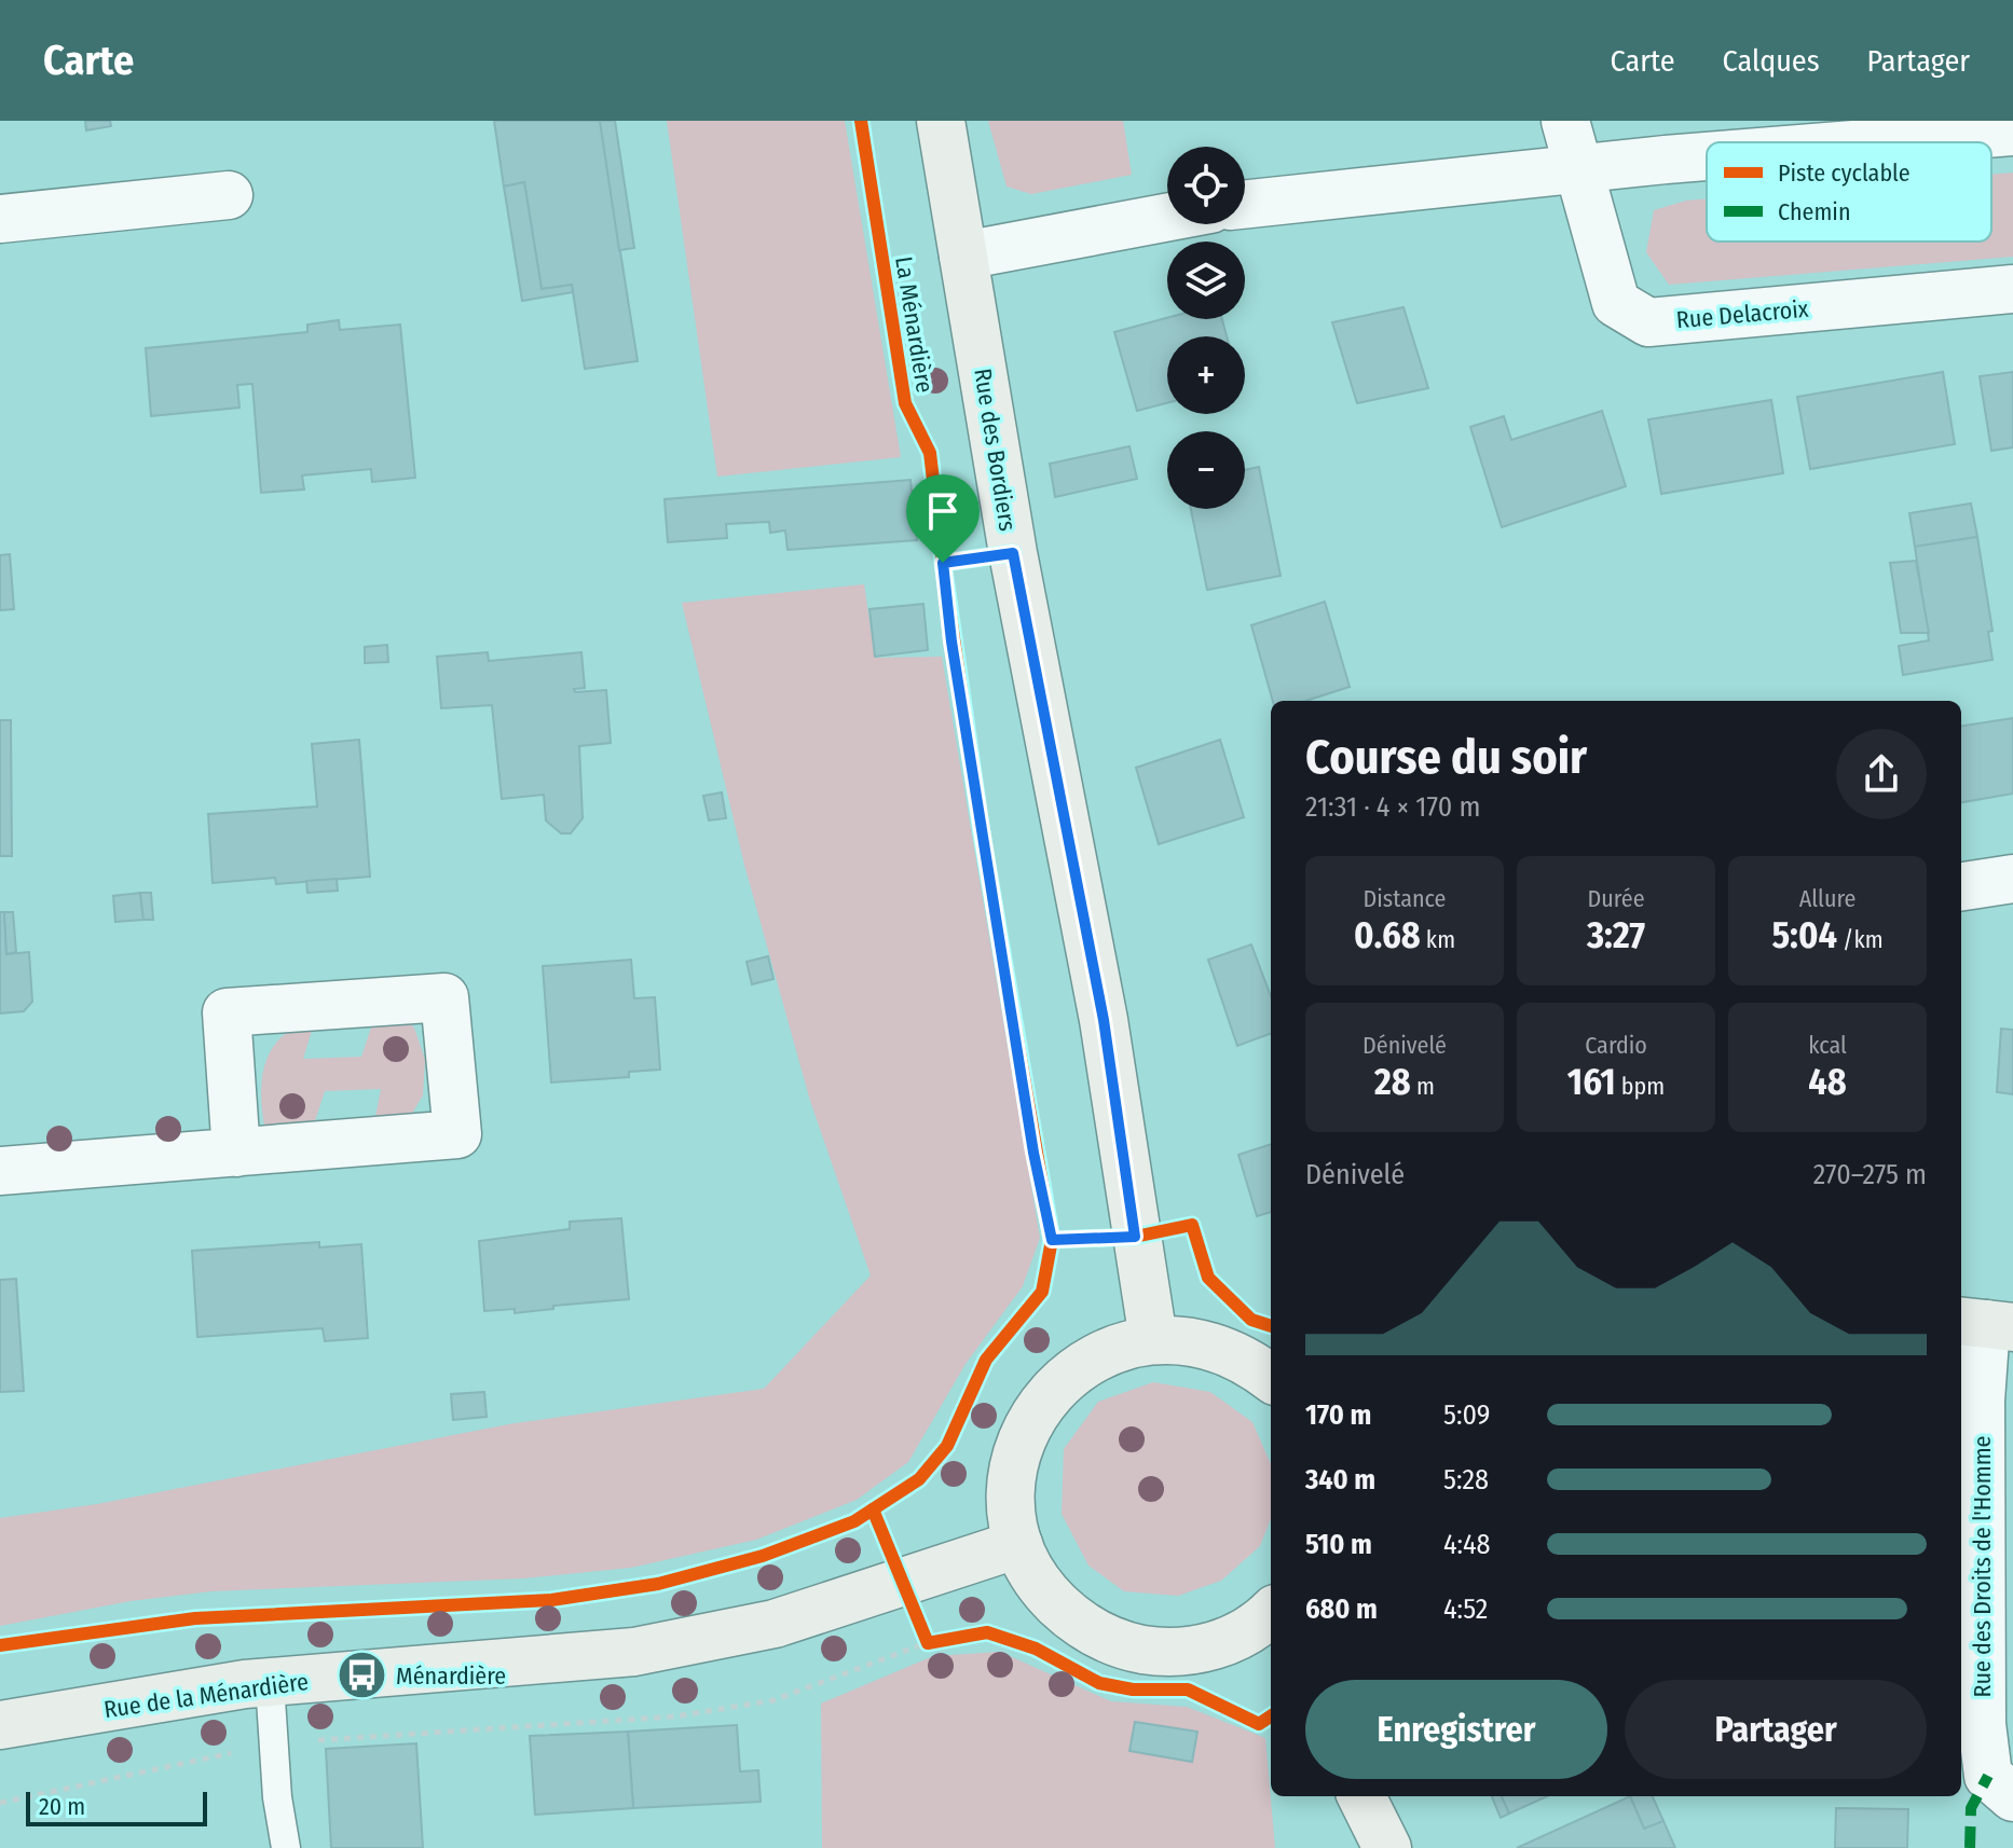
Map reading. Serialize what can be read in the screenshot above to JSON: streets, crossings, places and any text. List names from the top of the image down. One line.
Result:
{"streets":{"main road":["Rue des Bordiers","Rue de la Ménardière"],"street":["Rue Delacroix","Rue des Droits de l'Homme"],"cycle path":["La Ménardière"]},"places":{"bus stop":["Ménardière"]},"legend":["Piste cyclable","Chemin"],"scale_bar":"20 m","page":{"header":"Carte","nav":["Carte","Calques","Partager"],"map_buttons":["+","−"],"heading":["Course du soir","21:31 · 4 × 170 m"],"stats":[["Distance","0.68 km"],["Durée","3:27"],["Allure","5:04 /km"],["Dénivelé","28 m"],["Cardio","161 bpm"],["kcal","48"]],"chart":["Dénivelé","270–275 m"],"list":[{"name":"170 m","note":"5:09"},{"name":"340 m","note":"5:28"},{"name":"510 m","note":"4:48"},{"name":"680 m","note":"4:52"}],"buttons":["Enregistrer","Partager"],"scale":"20 m"}}
